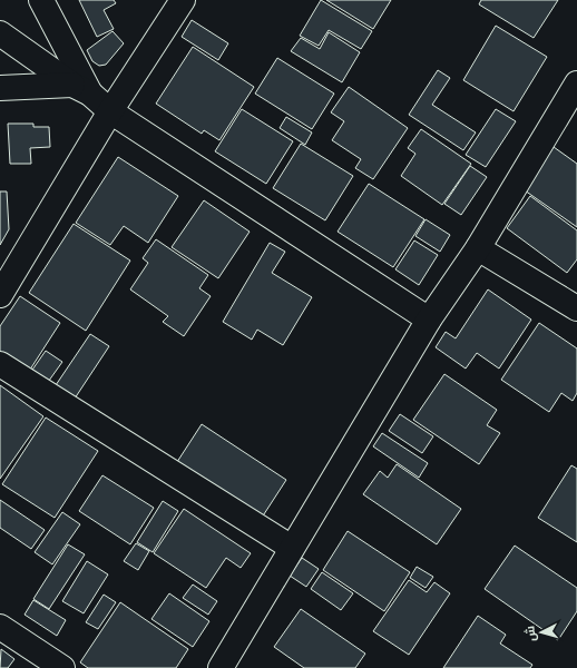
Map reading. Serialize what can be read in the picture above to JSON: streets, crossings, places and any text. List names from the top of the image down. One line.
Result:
{"north":"left"}
